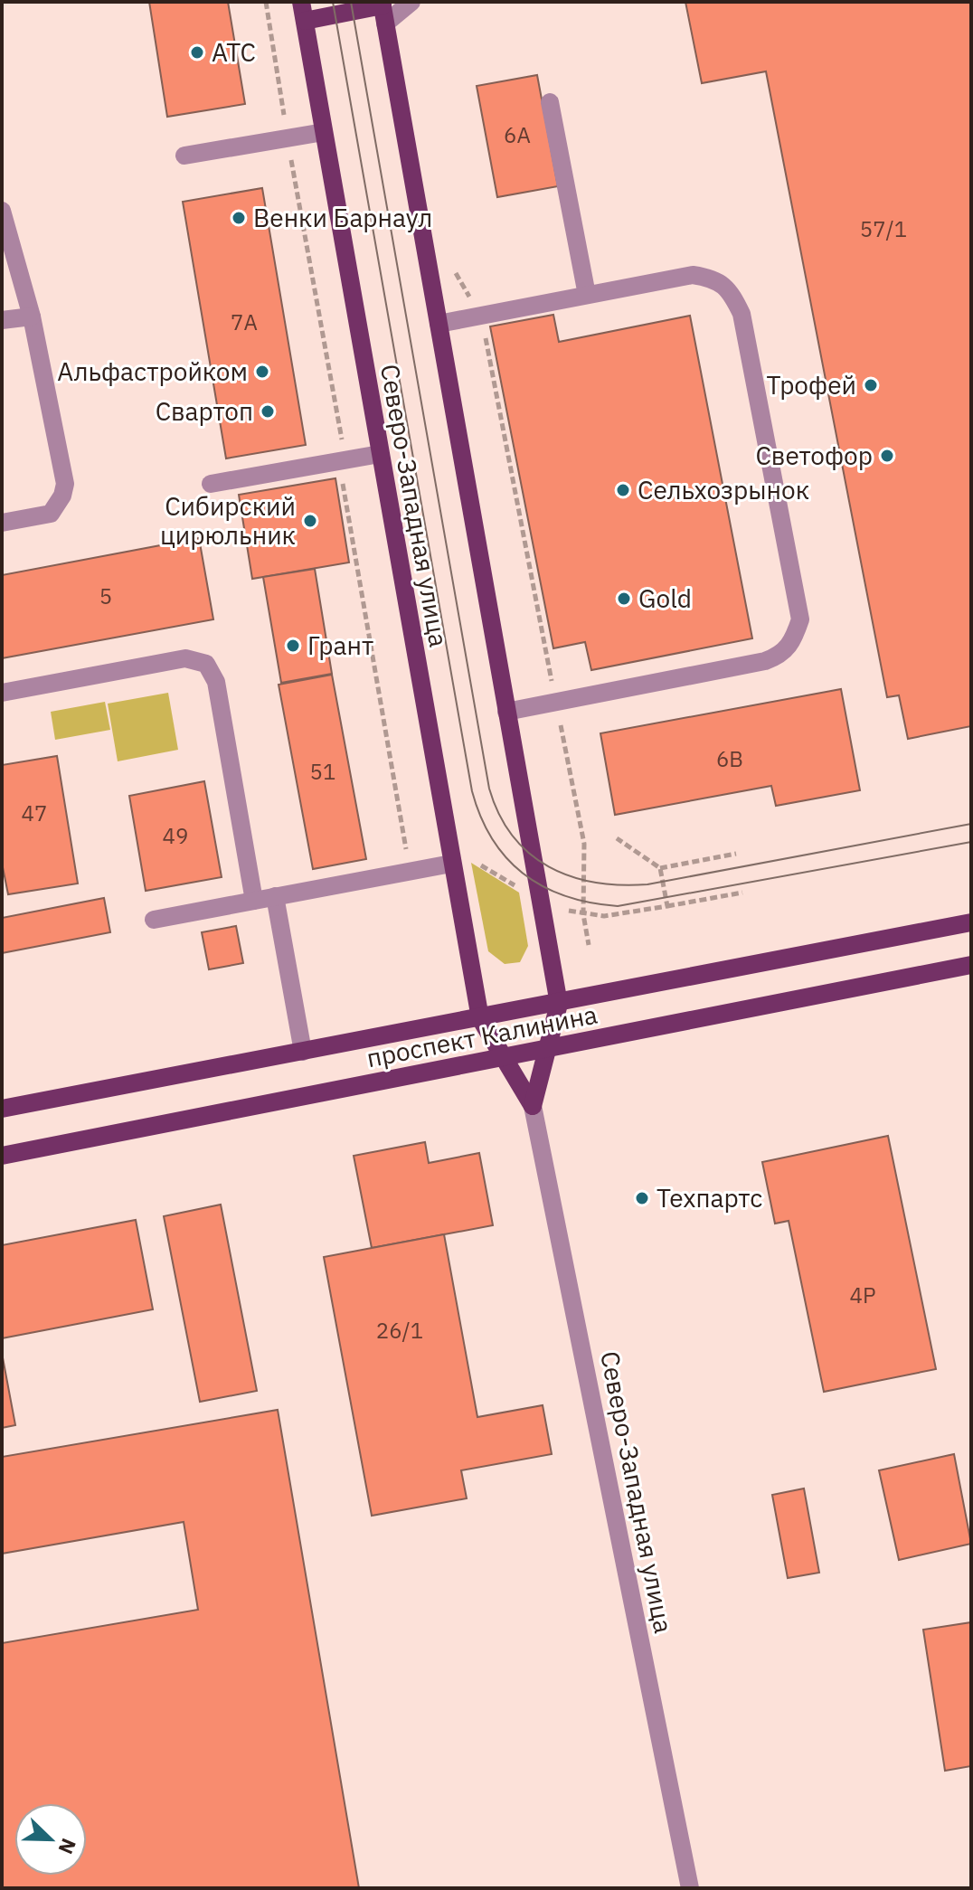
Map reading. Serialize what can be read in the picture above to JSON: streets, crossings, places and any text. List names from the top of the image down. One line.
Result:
{"streets":{"main road":["Северо-Западная улица","проспект Калинина"]},"crossings":[["Северо-Западная улица","проспект Калинина"]],"places":["АТС","Венки Барнаул","Альфастройком","Трофей","Свартоп","Светофор","Сельхозрынок","Сибирский цирюльник","Gold","Грант","Техпартс"],"house_numbers":["6А","57/1","7А","5","6В","51","47","49","4Р","26/1"],"north":"bottom right"}
